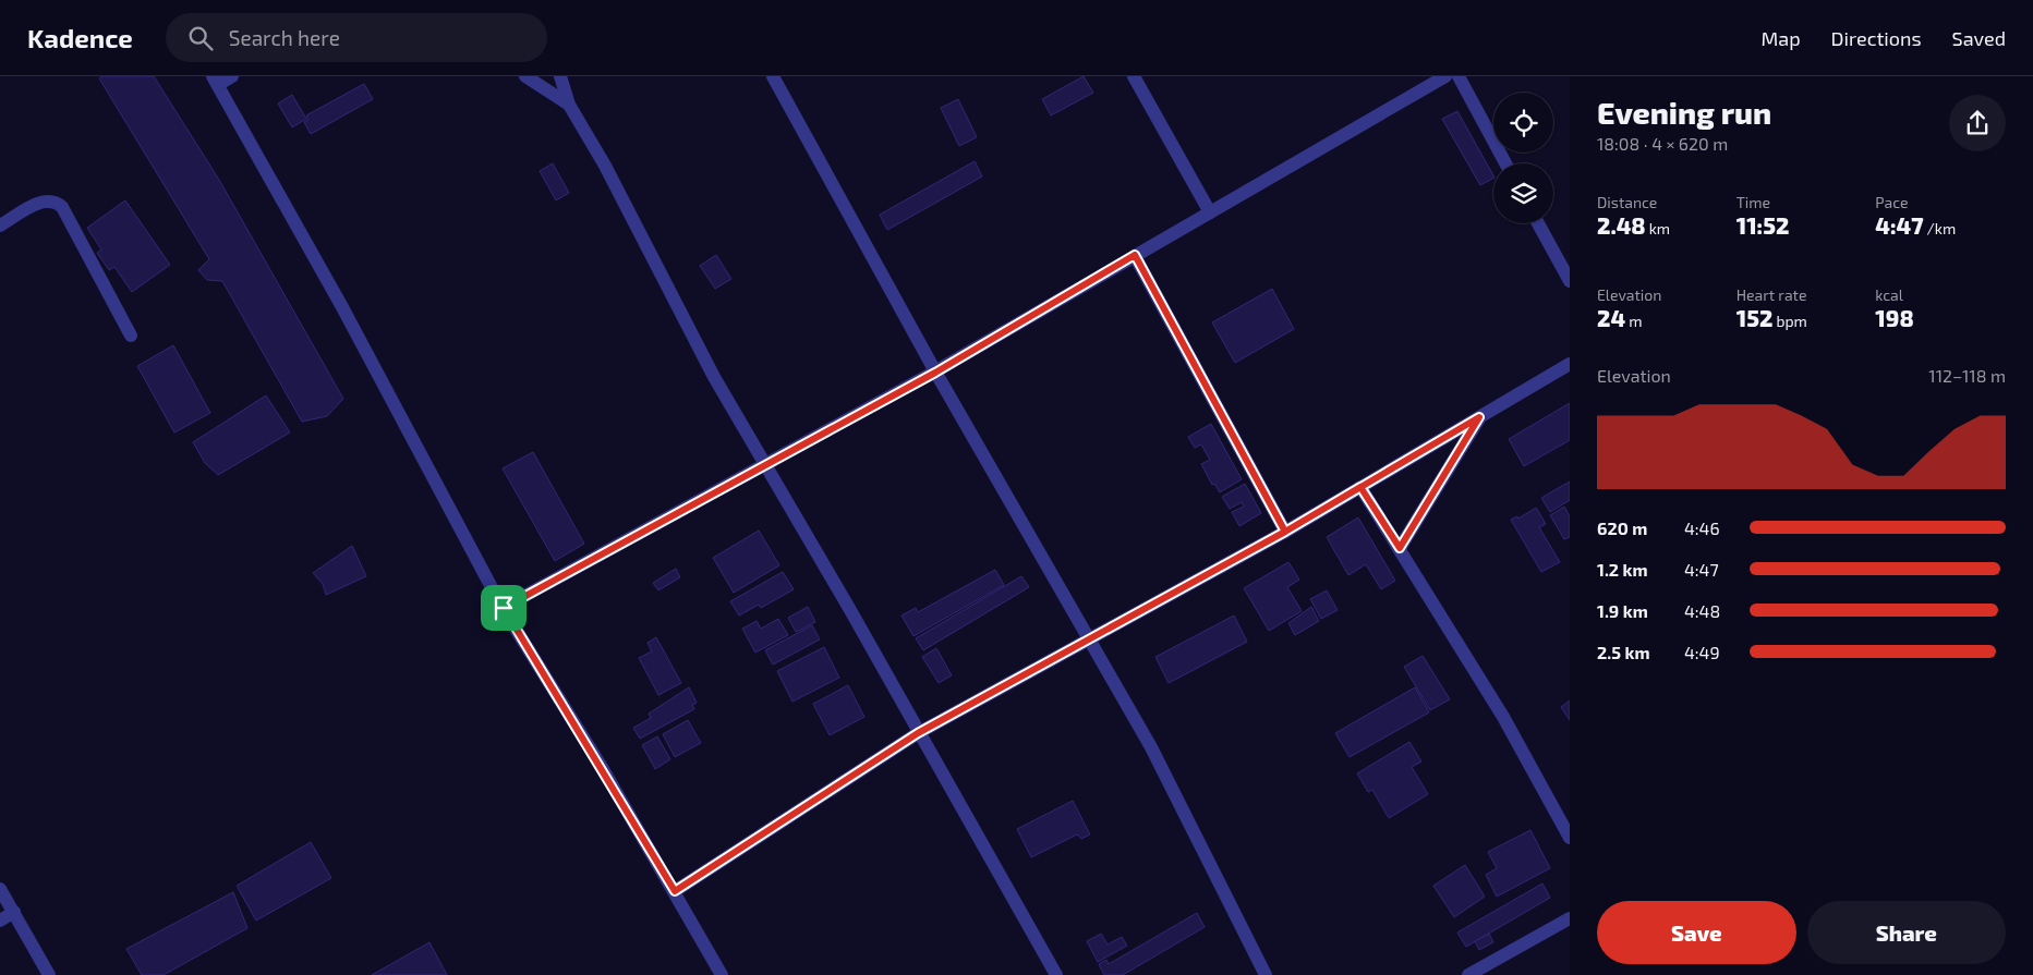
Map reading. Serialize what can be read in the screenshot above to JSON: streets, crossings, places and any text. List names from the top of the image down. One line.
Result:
{"page":{"header":"Kadence","search":"Search here","nav":["Map","Directions","Saved"],"heading":["Evening run","18:08 · 4 × 620 m"],"stats":[["Distance","2.48 km"],["Time","11:52"],["Pace","4:47 /km"],["Elevation","24 m"],["Heart rate","152 bpm"],["kcal","198"]],"chart":["Elevation","112–118 m"],"list":[{"name":"620 m","note":"4:46"},{"name":"1.2 km","note":"4:47"},{"name":"1.9 km","note":"4:48"},{"name":"2.5 km","note":"4:49"}],"buttons":["Save","Share"]}}
